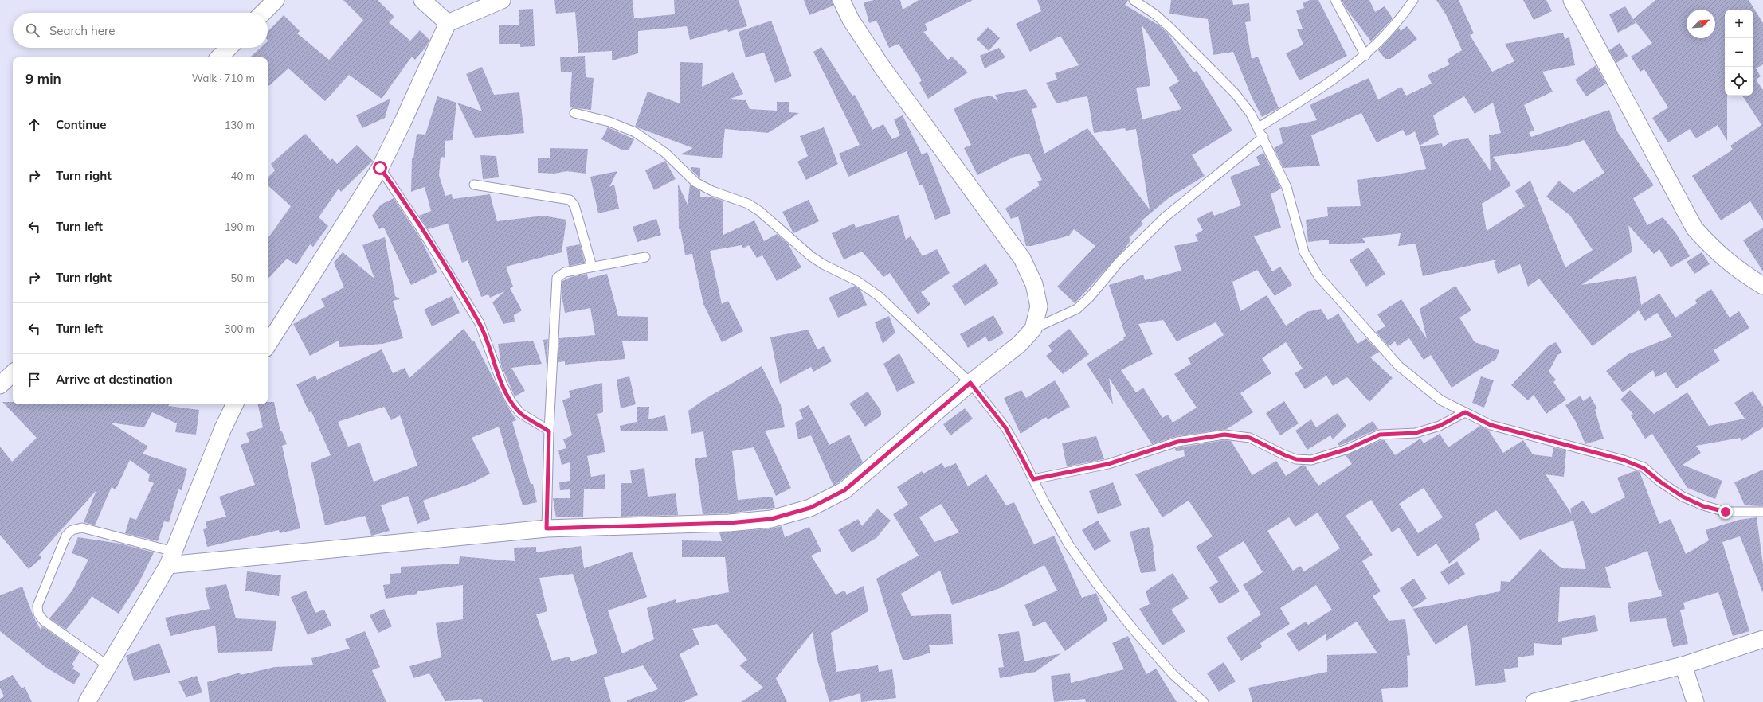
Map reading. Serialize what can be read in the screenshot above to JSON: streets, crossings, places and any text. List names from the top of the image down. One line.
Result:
{"north":"top right","page":{"map_buttons":["+","−"],"search":"Search here","heading":["9 min","Walk · 710 m"],"list":[["Continue","130 m"],["Turn right","40 m"],["Turn left","190 m"],["Turn right","50 m"],["Turn left","300 m"],"Arrive at destination"]}}
